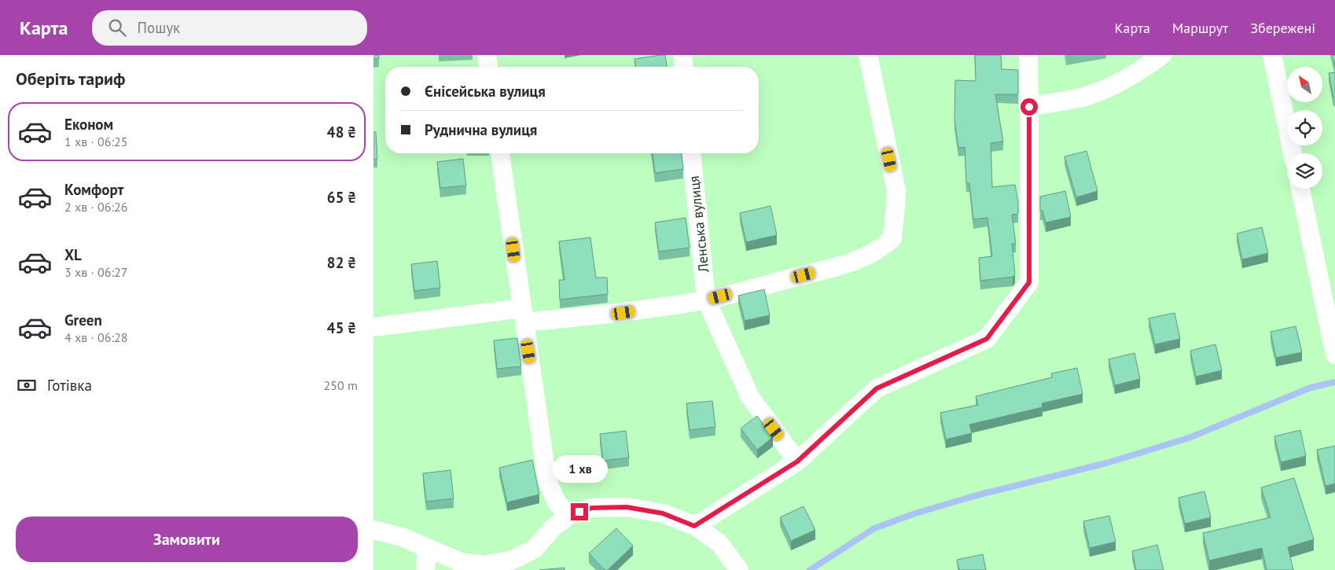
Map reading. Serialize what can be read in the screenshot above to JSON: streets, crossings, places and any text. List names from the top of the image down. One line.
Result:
{"streets":{"street":["Ленська вулиця"]},"north":"top left","page":{"header":"Карта","search":"Пошук","nav":["Карта","Маршрут","Збережені"],"heading":"Оберіть тариф","banner":["Єнісейська вулиця","Руднична вулиця"],"list":[{"name":"Економ","note":"1 хв · 06:25","value":"48 ₴"},{"name":"Комфорт","note":"2 хв · 06:26","value":"65 ₴"},{"name":"XL","note":"3 хв · 06:27","value":"82 ₴"},{"name":"Green","note":"4 хв · 06:28","value":"45 ₴"}],"pay":["Готівка","250 m"],"bubble":"1 хв","buttons":"Замовити"}}
